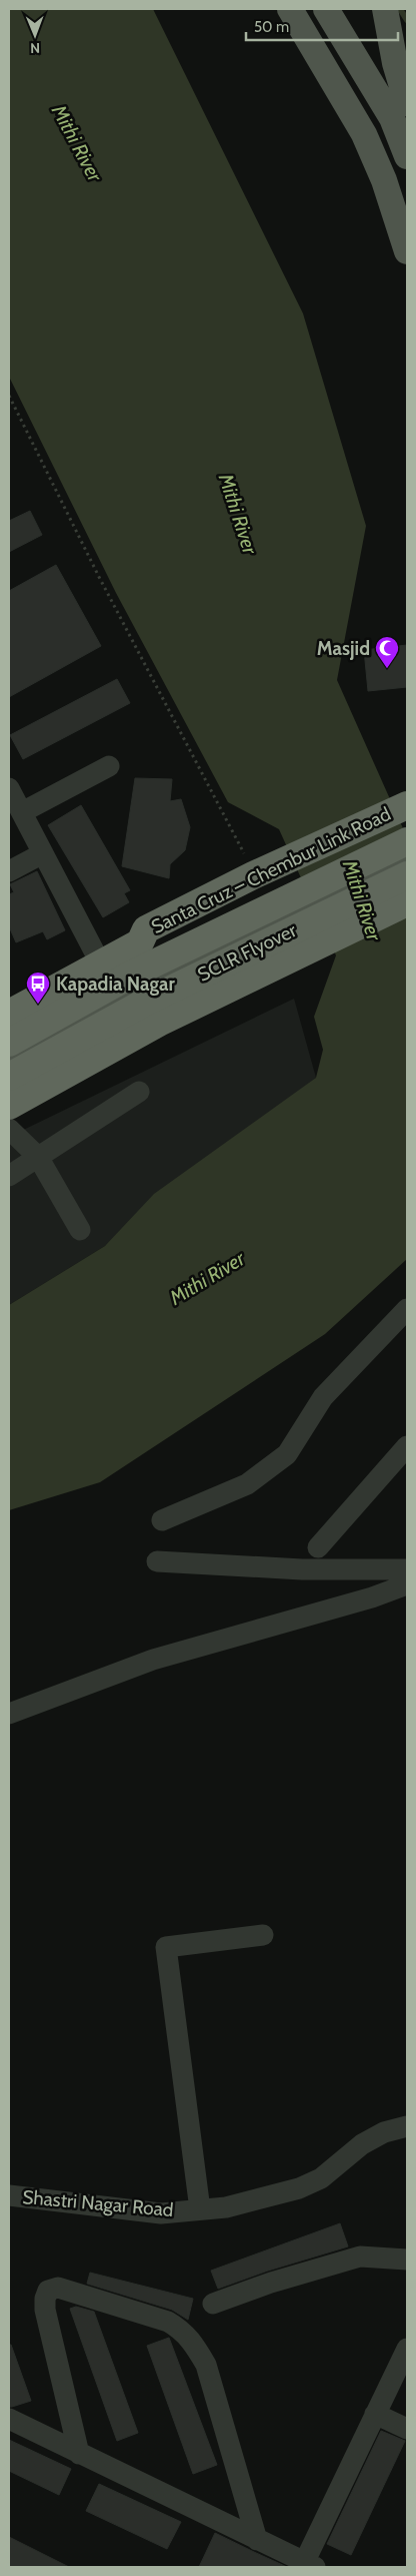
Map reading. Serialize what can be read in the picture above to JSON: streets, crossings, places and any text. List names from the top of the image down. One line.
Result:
{"streets":{"highway":["Santa Cruz – Chembur Link Road","SCLR Flyover"],"street":["Shastri Nagar Road"]},"water":["Mithi River"],"places":{"mosque":["Masjid"],"bus stop":["Kapadia Nagar"]},"scale_bar":"50 m","north":"bottom"}
